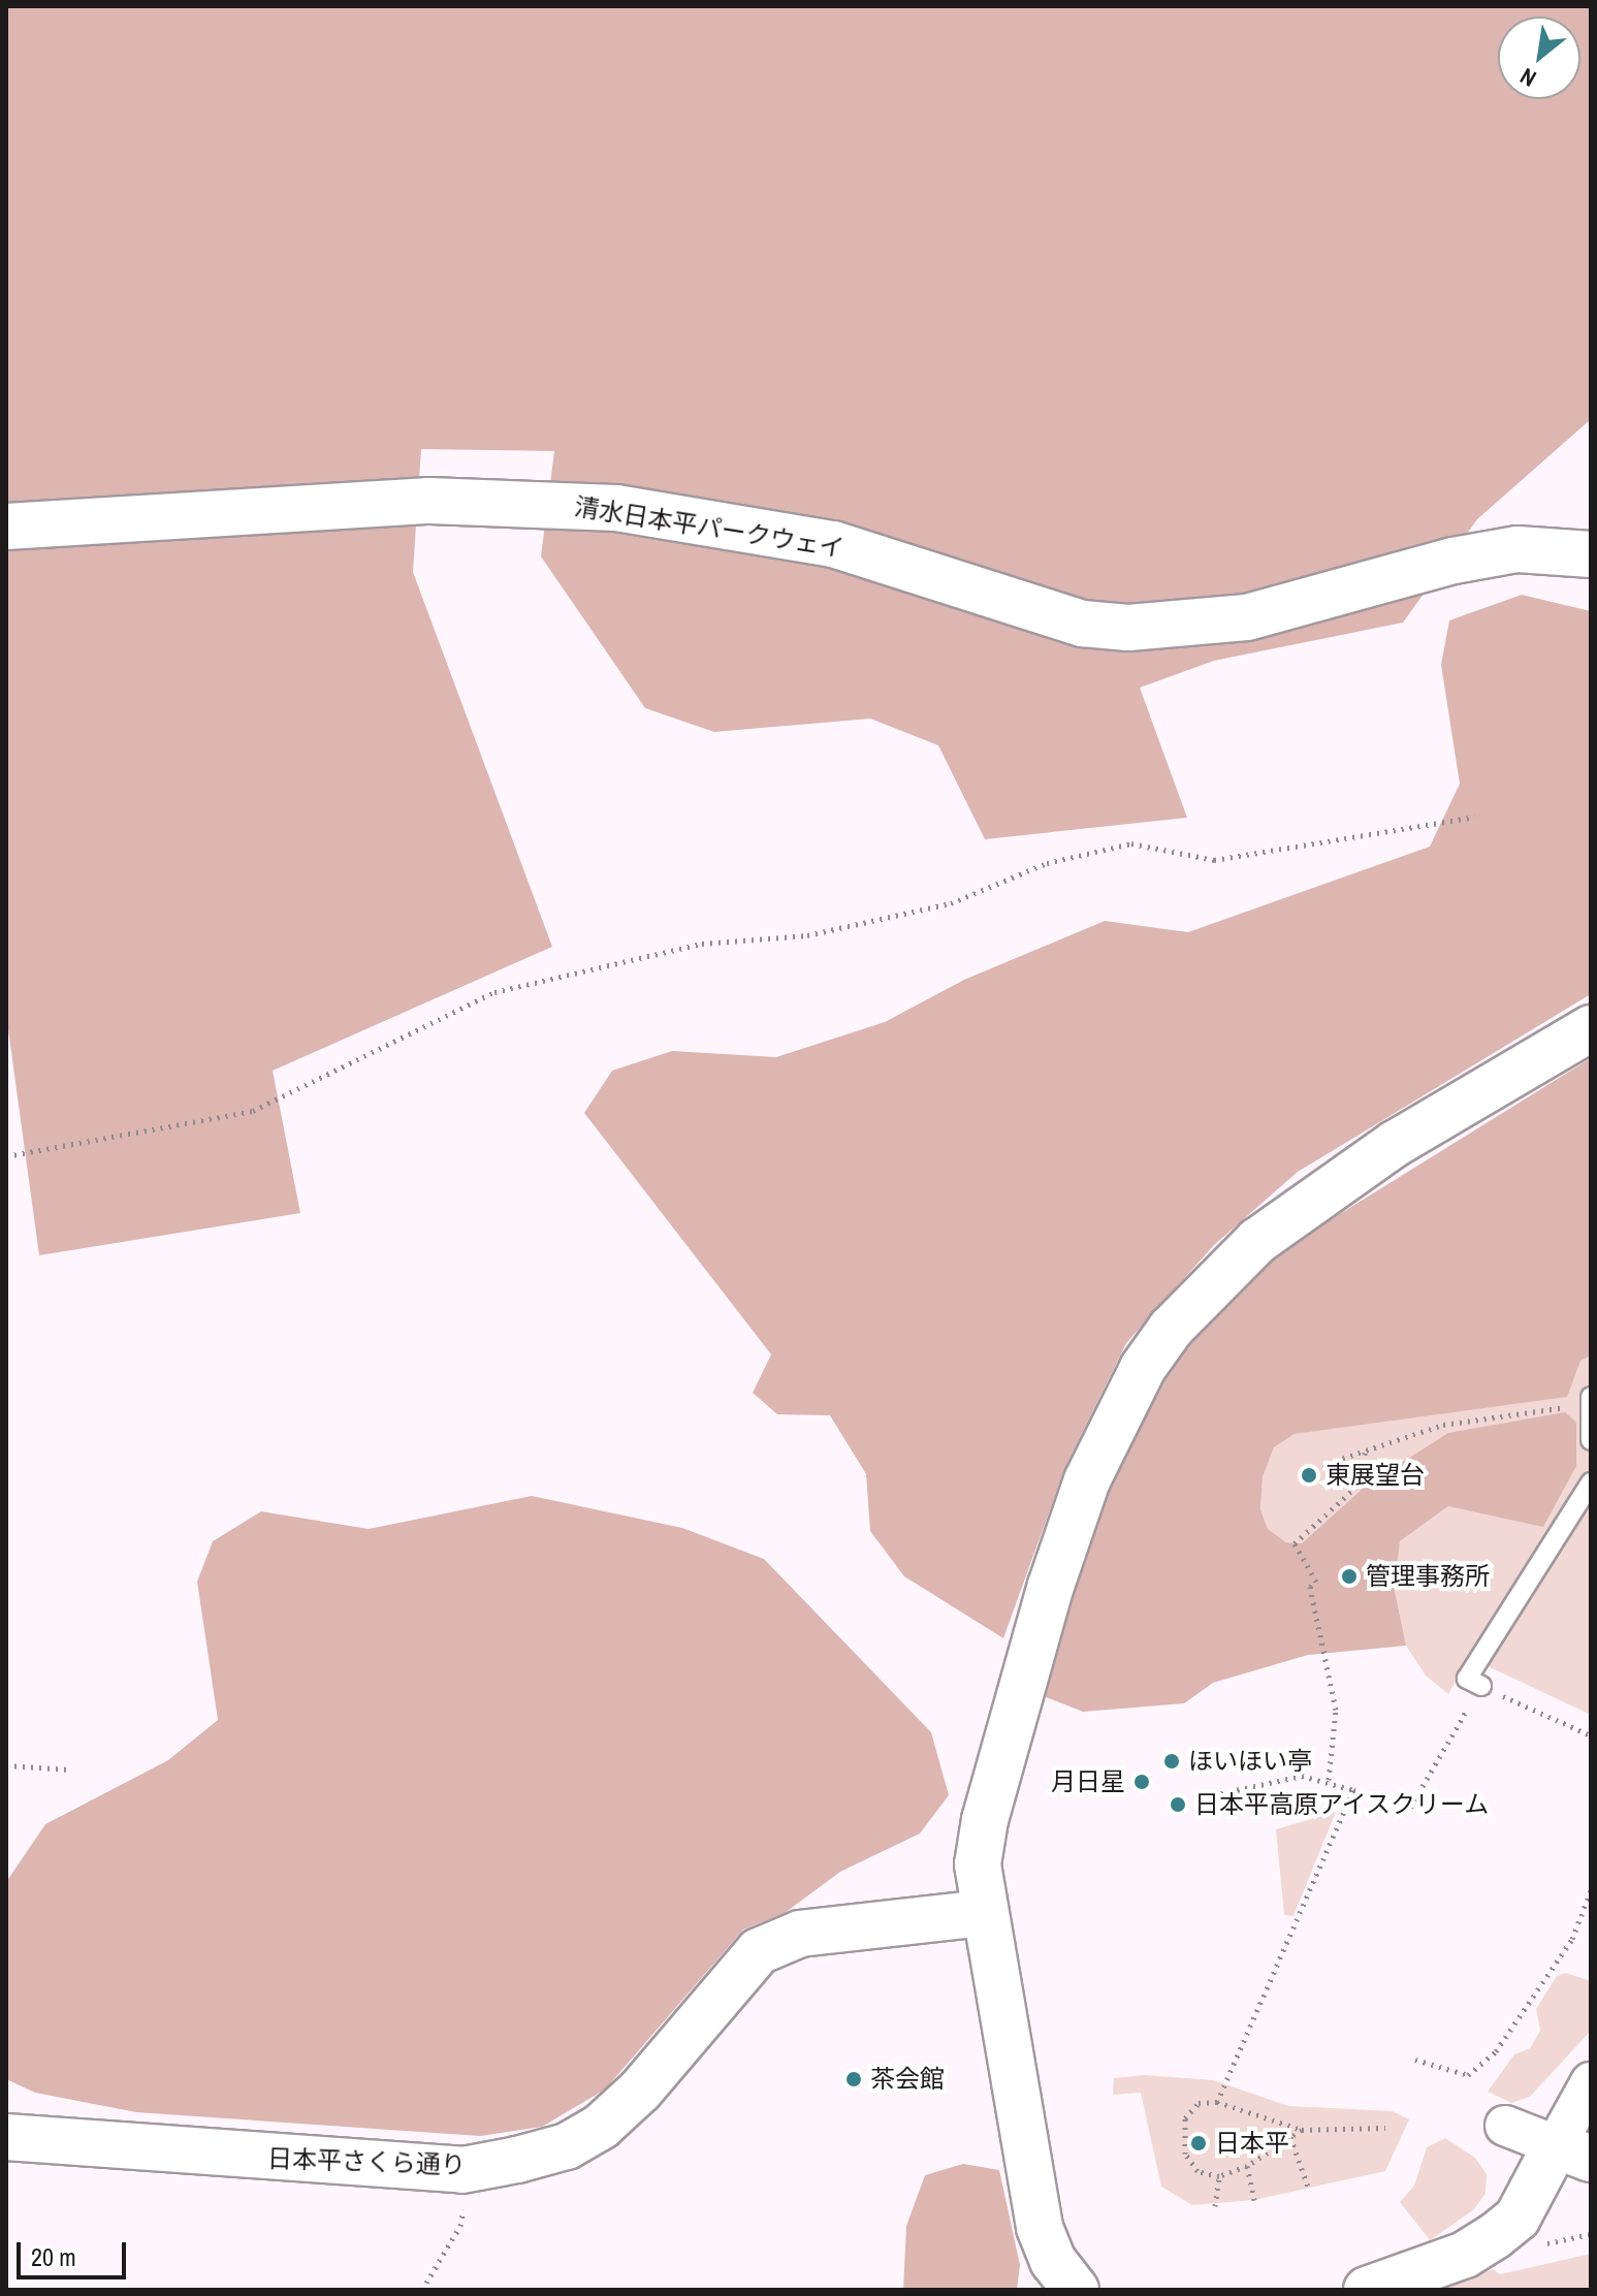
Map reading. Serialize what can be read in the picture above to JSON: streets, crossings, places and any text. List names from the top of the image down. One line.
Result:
{"streets":{"street":["清水日本平パークウェイ","日本平さくら通り"]},"places":["東展望台","管理事務所","ほいほい亭","月日星","日本平高原アイスクリーム","茶会館","日本平"],"scale_bar":"20 m","north":"bottom left"}
